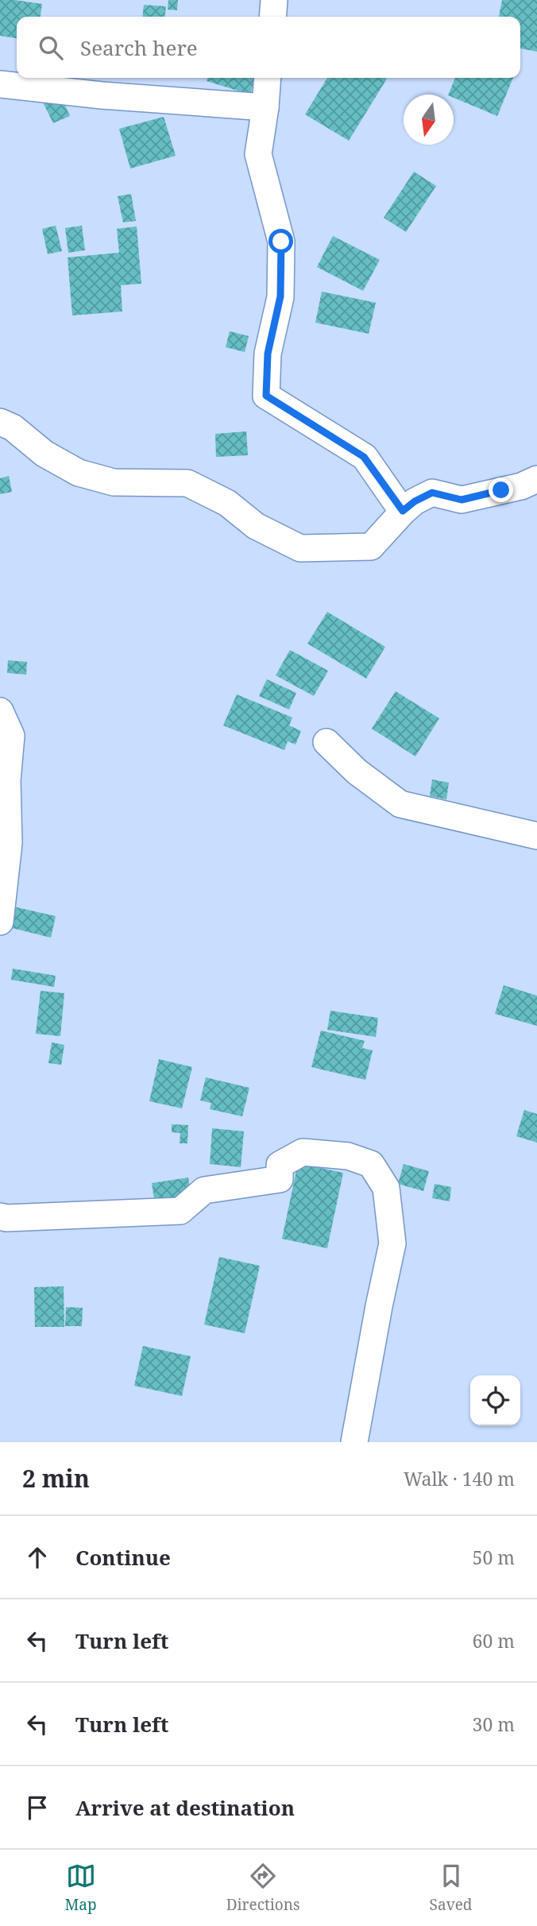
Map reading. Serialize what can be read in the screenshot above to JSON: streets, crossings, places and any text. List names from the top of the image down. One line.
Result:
{"north":"bottom","page":{"search":"Search here","heading":["2 min","Walk · 140 m"],"list":[["Continue","50 m"],["Turn left","60 m"],["Turn left","30 m"],"Arrive at destination"],"nav":["Map","Directions","Saved"]}}
